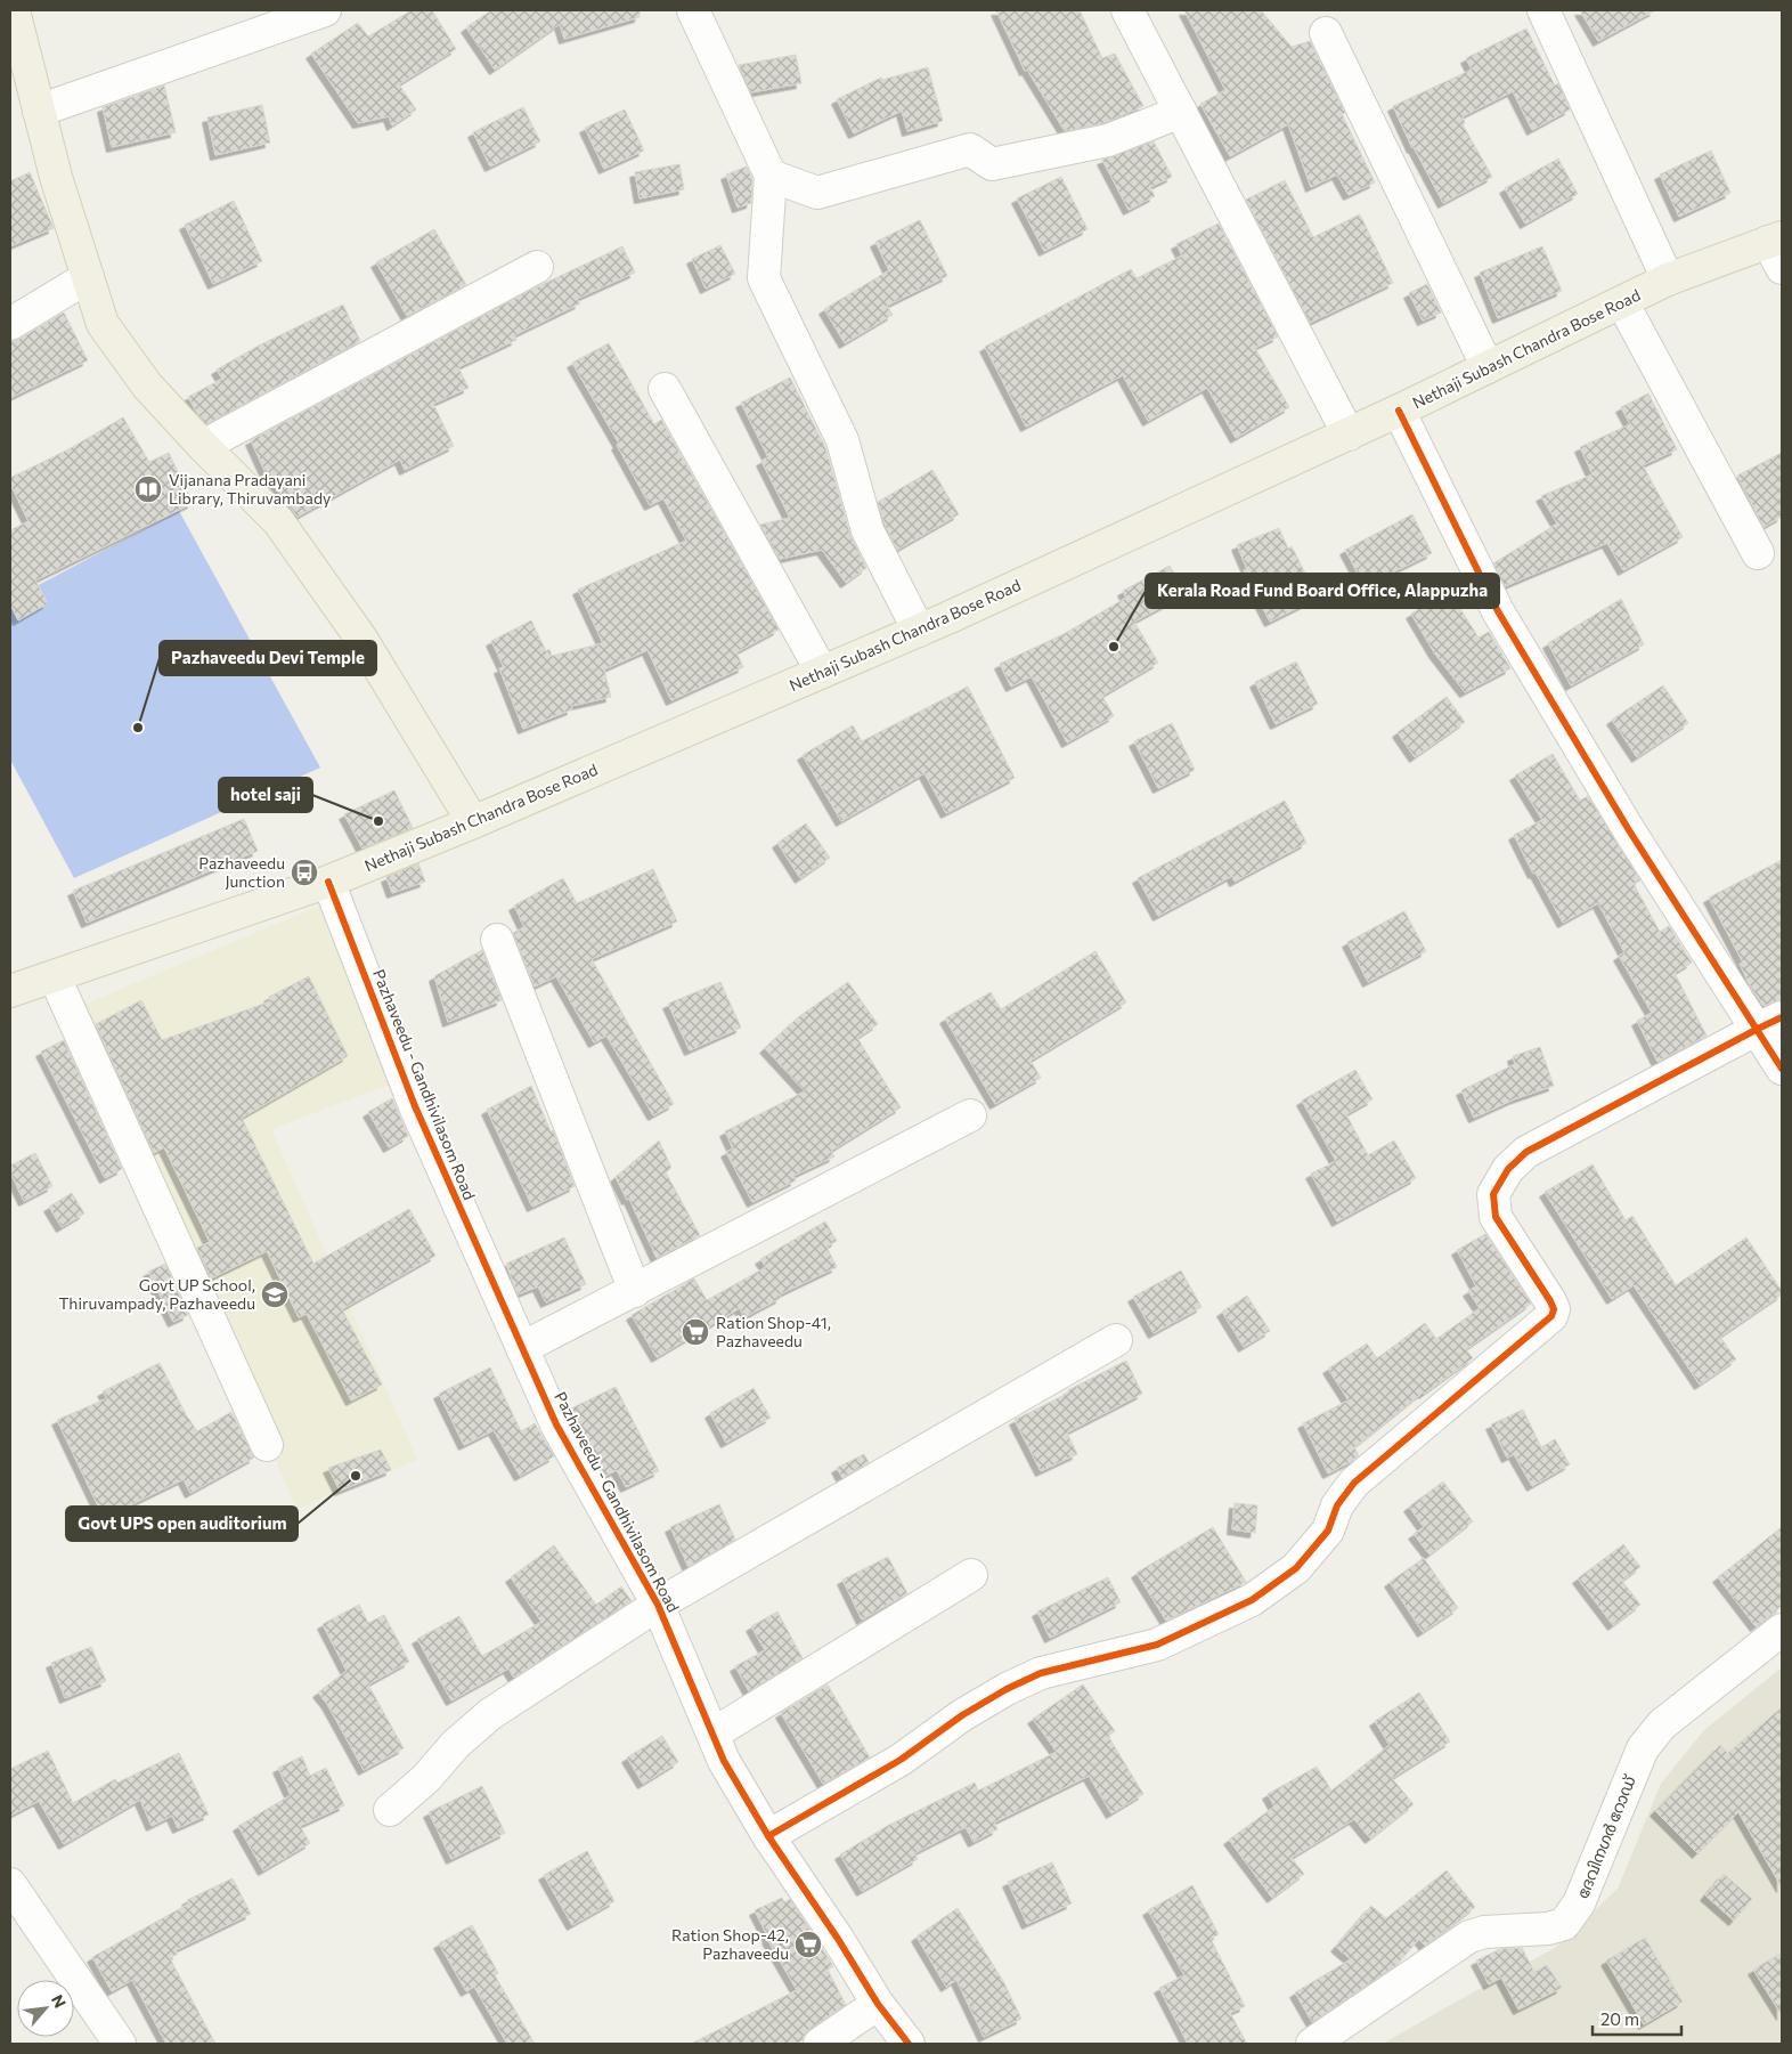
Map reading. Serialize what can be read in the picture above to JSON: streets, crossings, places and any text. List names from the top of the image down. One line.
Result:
{"streets":{"main road":["Nethaji Subash Chandra Bose Road"],"street":["Pazhaveedu - Gandhivilasom Road","ദേവിനഗർ റോഡ്"]},"crossings":[["Nethaji Subash Chandra Bose Road","Pazhaveedu - Gandhivilasom Road"]],"places":{"library":["Vijanana Pradayani Library, Thiruvambady"],"other":["Kerala Road Fund Board Office, Alappuzha","Pazhaveedu Devi Temple","hotel saji","Govt UPS open auditorium"],"bus stop":["Pazhaveedu Junction"],"school or university":["Govt UP School, Thiruvampady, Pazhaveedu"],"supermarket":["Ration Shop-41, Pazhaveedu","Ration Shop-42, Pazhaveedu"]},"scale_bar":"20 m","north":"top right"}
